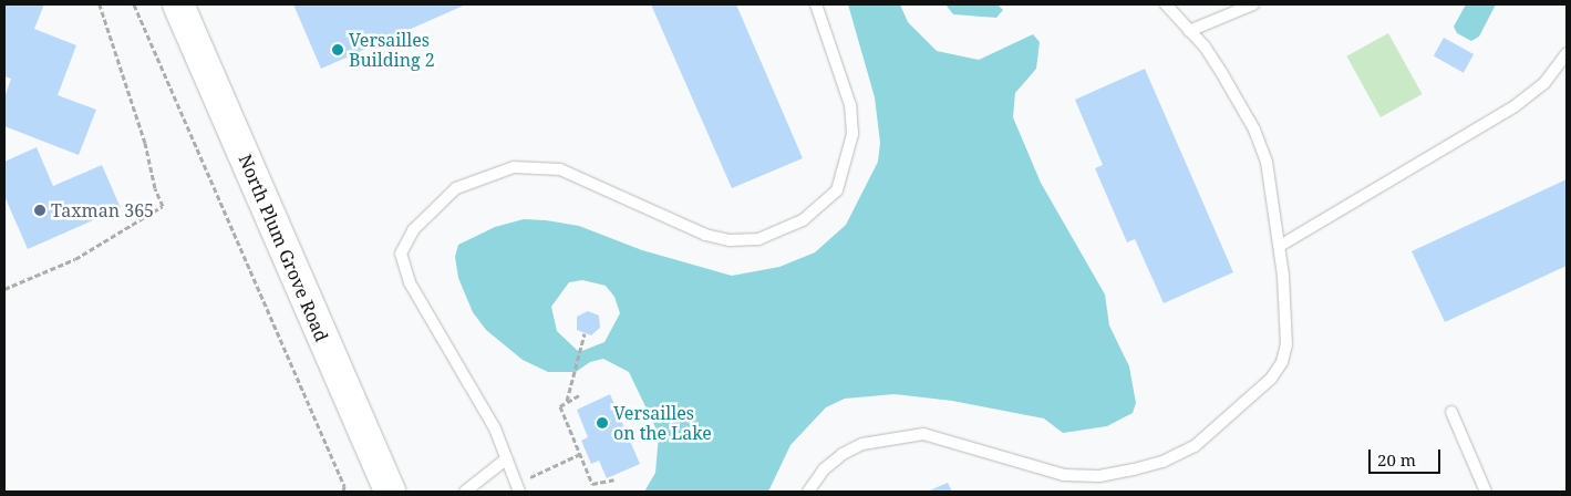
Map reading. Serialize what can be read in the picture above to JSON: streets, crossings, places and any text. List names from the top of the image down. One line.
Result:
{"streets":{"street":["North Plum Grove Road"]},"places":["Versailles Building 2","Taxman 365","Versailles on the Lake"],"scale_bar":"20 m"}
